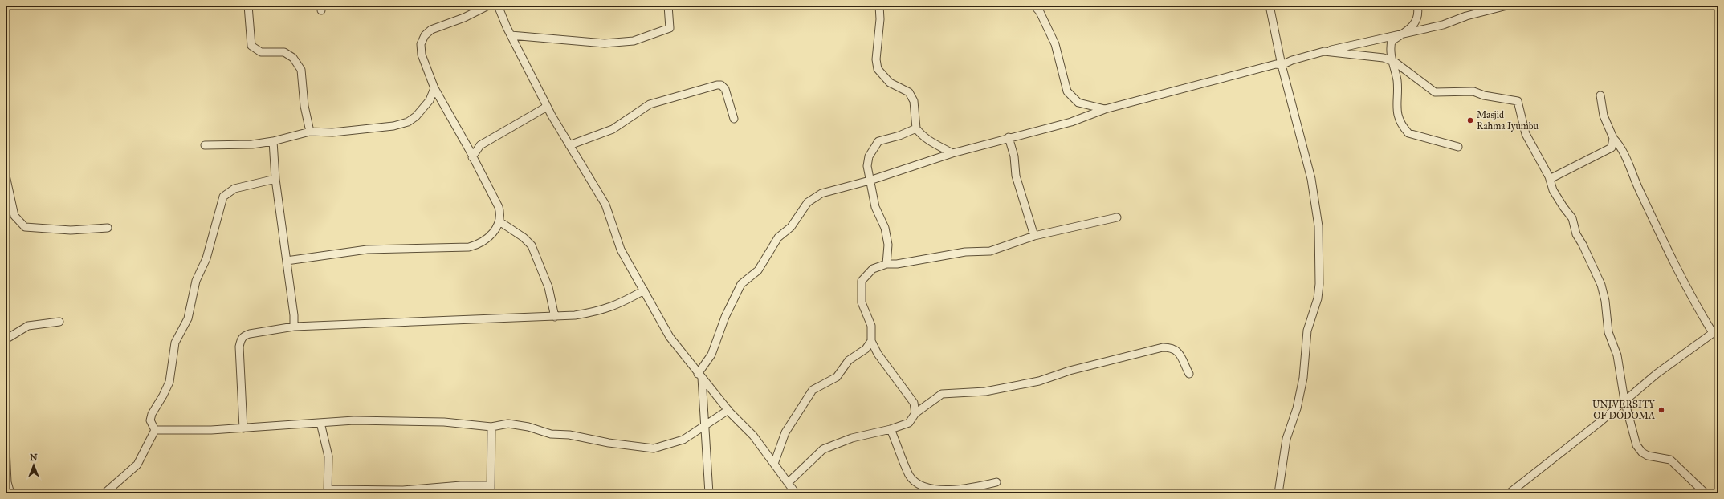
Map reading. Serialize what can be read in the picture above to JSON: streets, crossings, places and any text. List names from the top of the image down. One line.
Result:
{"places":["Masjid Rahma Iyumbu","UNIVERSITY OF DODOMA"],"north":"top"}
